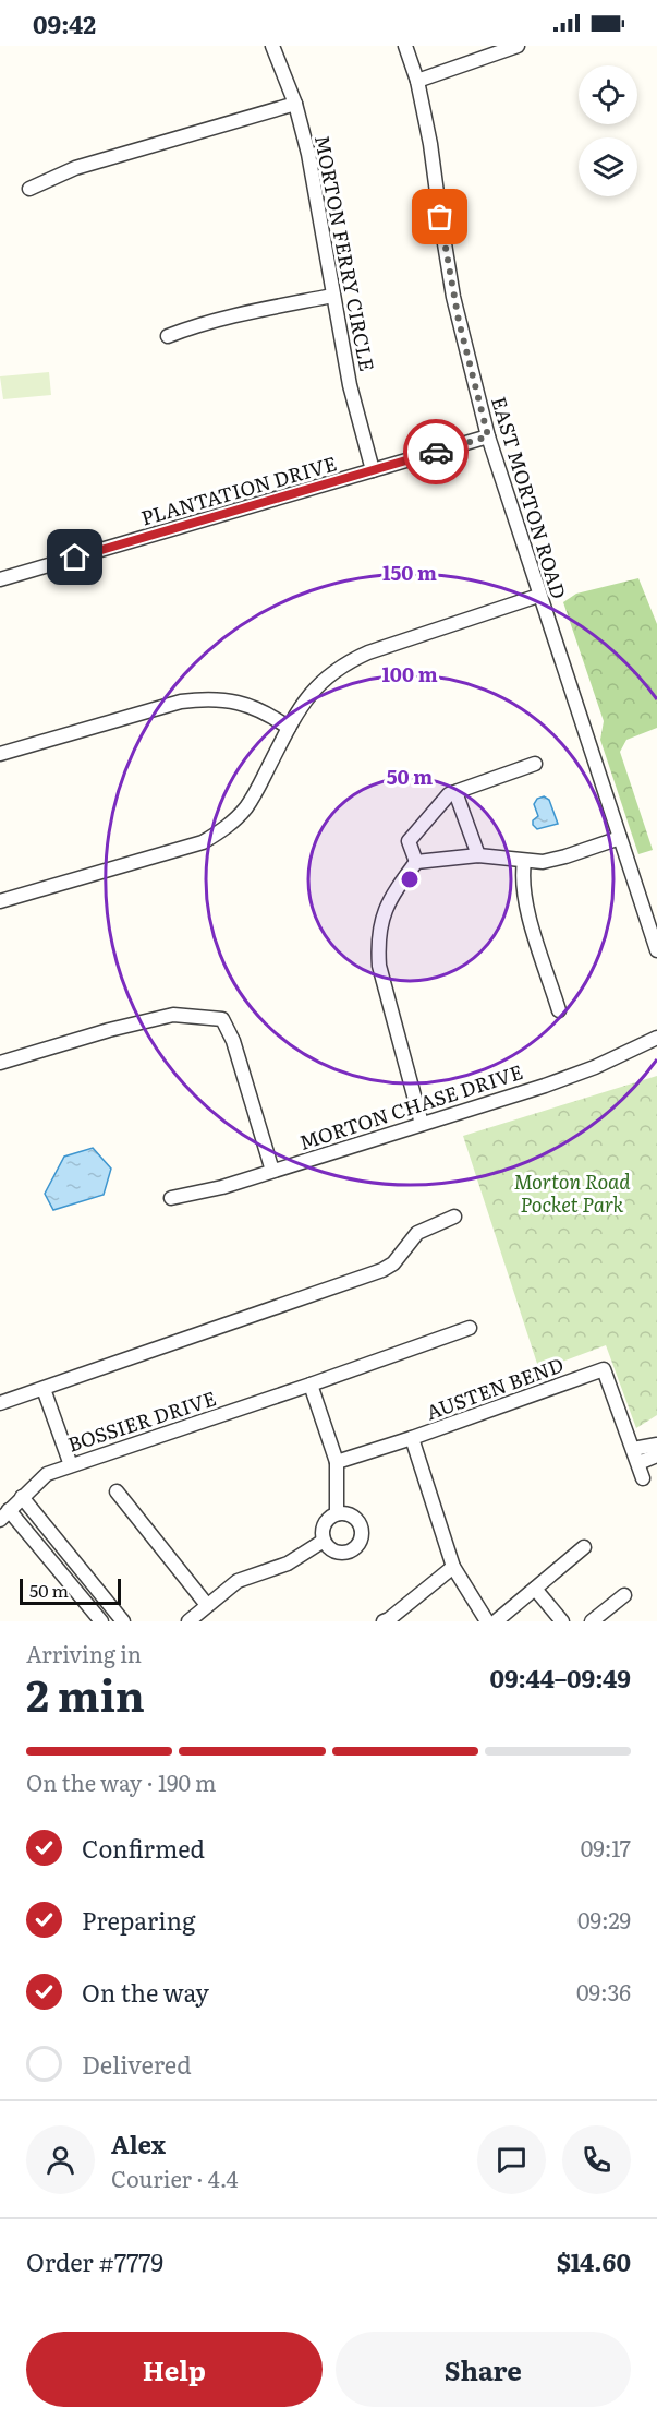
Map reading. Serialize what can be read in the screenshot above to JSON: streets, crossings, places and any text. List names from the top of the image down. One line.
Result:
{"streets":{"street":["MORTON FERRY CIRCLE","PLANTATION DRIVE","EAST MORTON ROAD","MORTON CHASE DRIVE","AUSTEN BEND","BOSSIER DRIVE"]},"crossings":[["MORTON FERRY CIRCLE","PLANTATION DRIVE"],["PLANTATION DRIVE","EAST MORTON ROAD"]],"parks":["Morton Road Pocket Park"],"scale_bar":"50 m","page":{"status":"09:42","scale":"50 m","heading":["2 min","Arriving in","09:44–09:49"],"panel":["Alex","Courier · 4.4","Order #7779","$14.60"],"bar":"On the way · 190 m","list":[["Confirmed","09:17"],["Preparing","09:29"],["On the way","09:36"],"Delivered"],"buttons":["Help","Share"]},"rings":["150 m","100 m","50 m"]}
